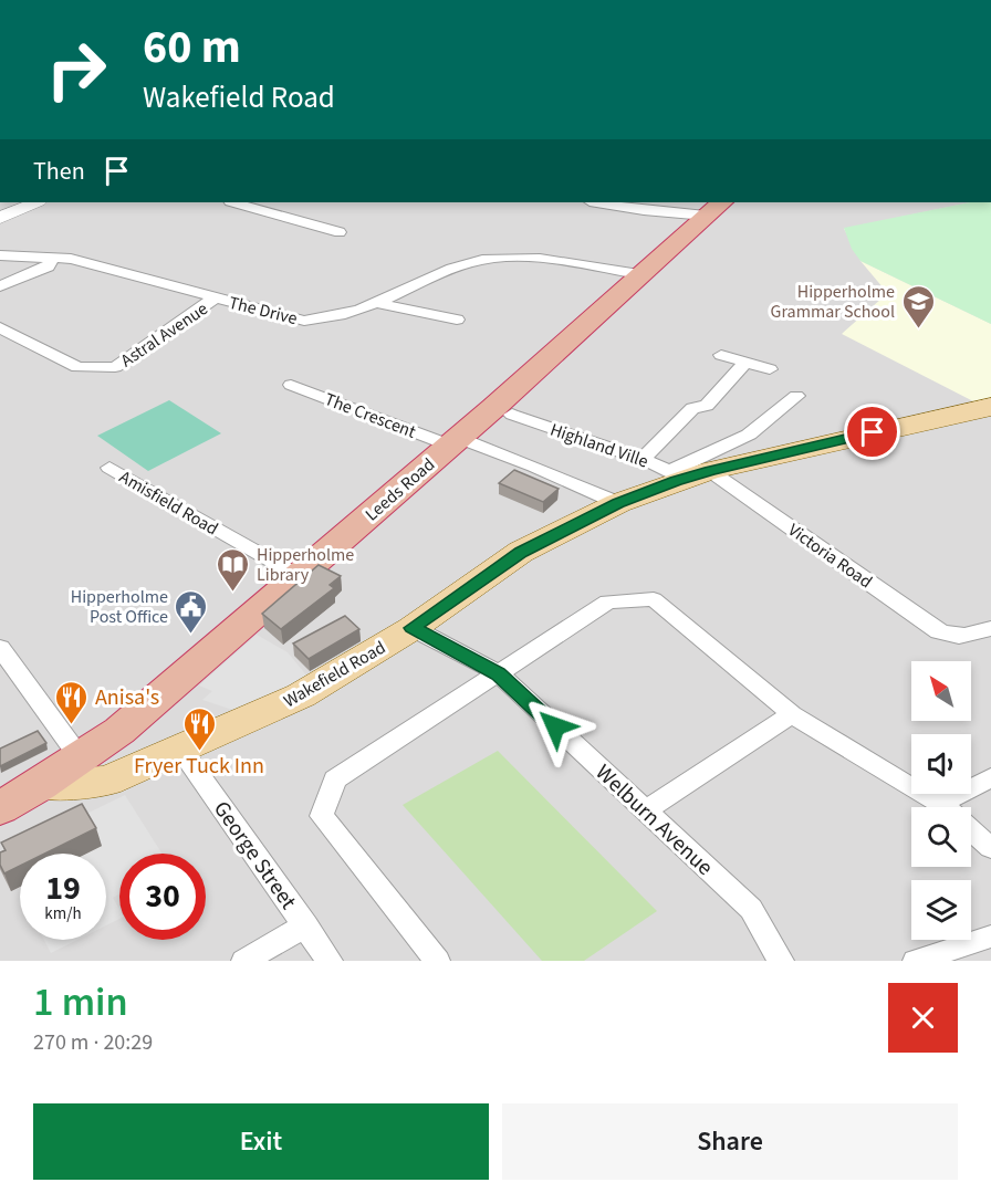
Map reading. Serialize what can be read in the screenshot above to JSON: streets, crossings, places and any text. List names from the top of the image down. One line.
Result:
{"streets":{"highway":["Leeds Road"],"main road":["Wakefield Road"],"street":["The Drive","Astral Avenue","The Crescent","Highland Ville","Amisfield Road","Victoria Road","Welburn Avenue","George Street"]},"crossings":[["The Drive","Astral Avenue"],["The Drive","Leeds Road"],["The Crescent","Leeds Road"],["The Crescent","Wakefield Road"],["Highland Ville","Victoria Road"],["Highland Ville","Wakefield Road"],["Leeds Road","Amisfield Road"],["Leeds Road","Wakefield Road"],["Victoria Road","Wakefield Road"],["Wakefield Road","Welburn Avenue"],["Wakefield Road","George Street"]],"places":{"school or university":["Hipperholme Grammar School"],"library":["Hipperholme Library"],"public building":["Hipperholme Post Office"],"restaurant":["Anisa's","Fryer Tuck Inn"]},"north":"top left","page":{"turn":["60 m","Wakefield Road"],"then":"Then","speed":"19 km/h","limit":"30","heading":["1 min","270 m · 20:29"],"buttons":["Exit","Share"]}}
